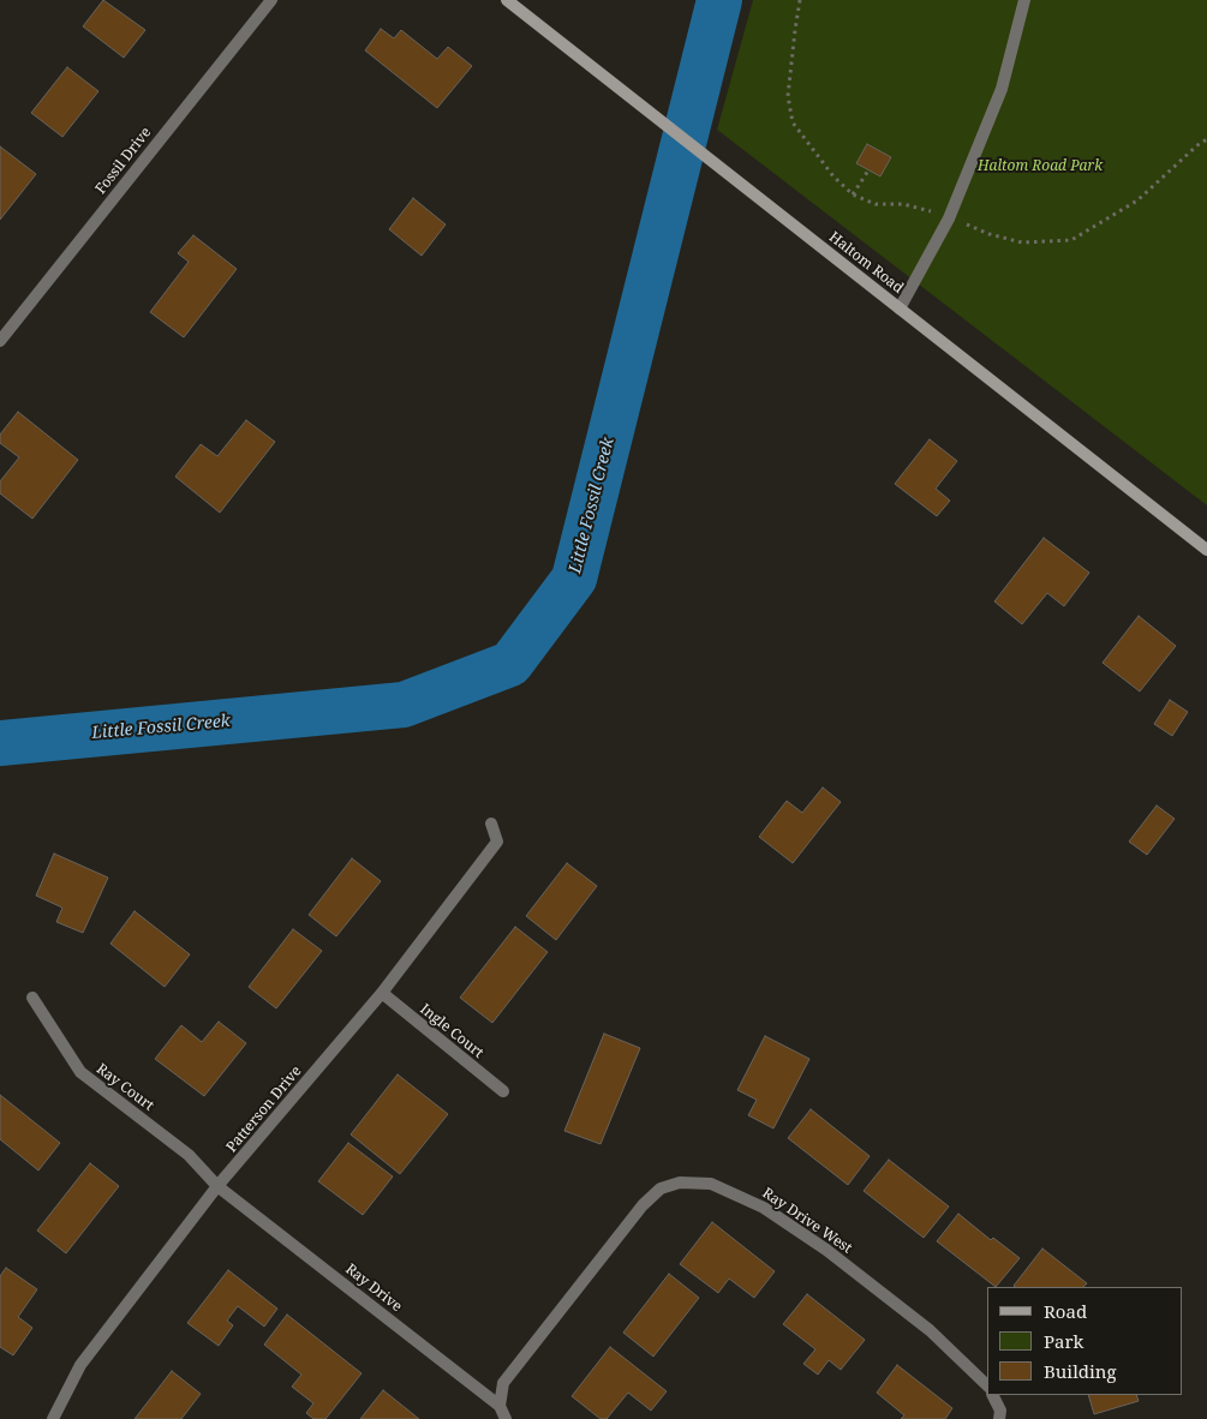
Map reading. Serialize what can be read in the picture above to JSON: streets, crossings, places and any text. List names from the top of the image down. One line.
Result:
{"streets":{"main road":["Haltom Road"],"street":["Fossil Drive","Ingle Court","Ray Court","Patterson Drive","Ray Drive West","Ray Drive"]},"crossings":[["Ingle Court","Patterson Drive"],["Ray Court","Patterson Drive"],["Ray Court","Ray Drive"],["Patterson Drive","Ray Drive"],["Ray Drive West","Ray Drive"]],"water":["Little Fossil Creek"],"parks":["Haltom Road Park"],"legend":["Road","Park","Building"]}
